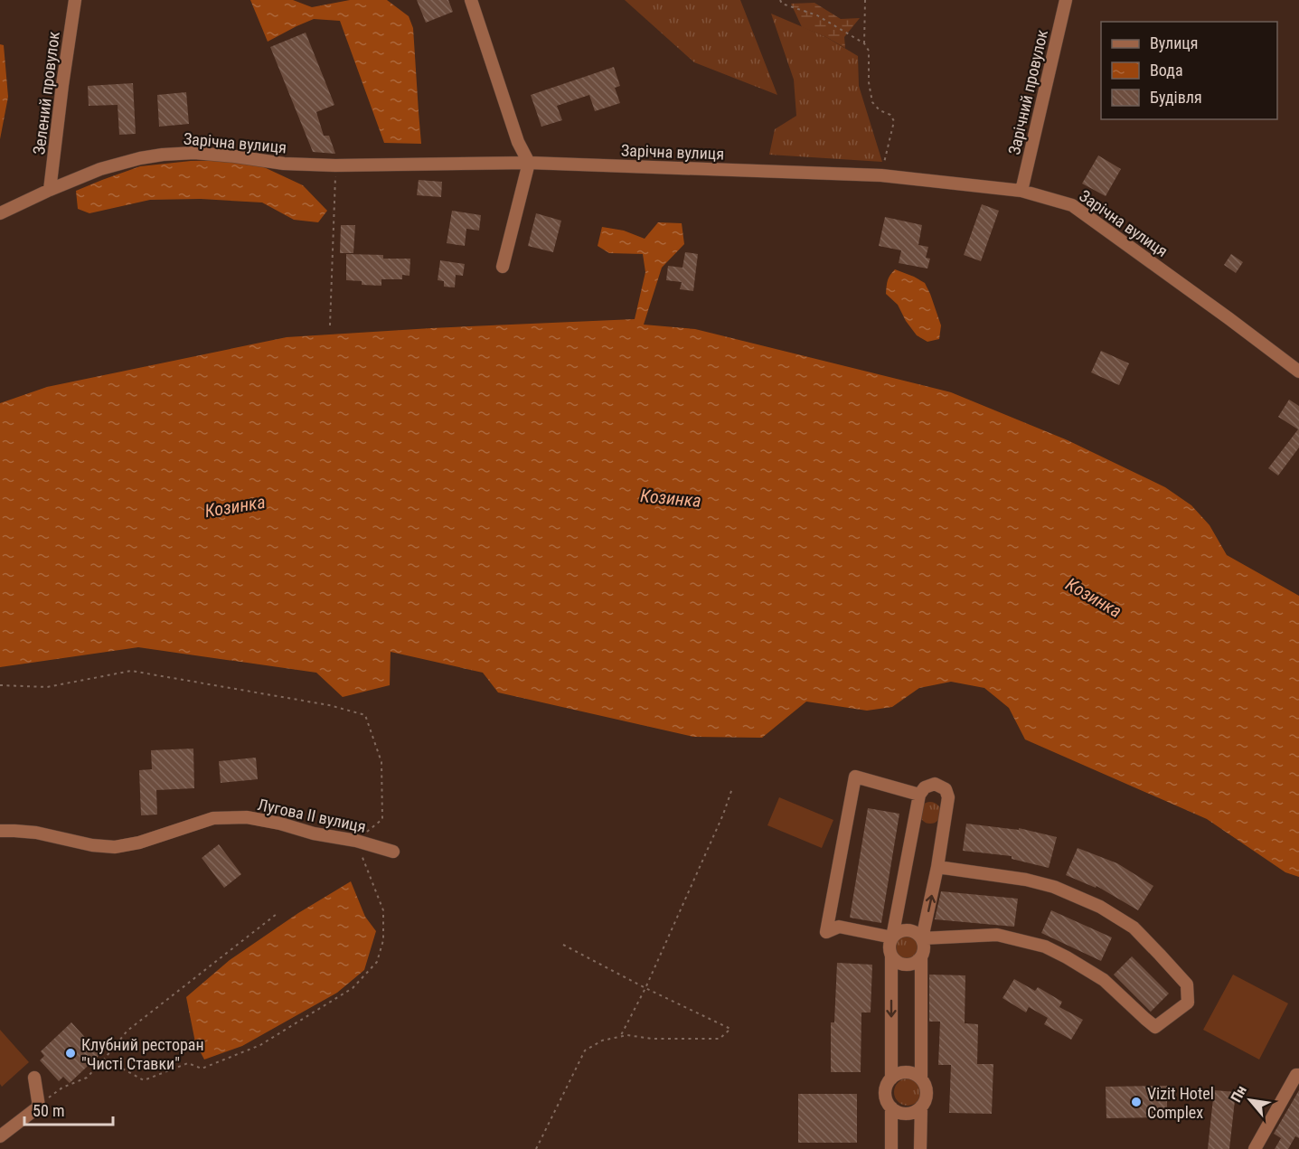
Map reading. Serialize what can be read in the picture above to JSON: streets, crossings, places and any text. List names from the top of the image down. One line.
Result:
{"streets":{"street":["Зарічний провулок","Зелений провулок","Зарічна вулиця","Лугова II вулиця"]},"crossings":[["Зарічний провулок","Зарічна вулиця"],["Зелений провулок","Зарічна вулиця"]],"water":["Козинка"],"places":["Клубний ресторан \"Чисті Ставки\"","Vizit Hotel Complex"],"legend":["Вулиця","Вода","Будівля"],"scale_bar":"50 m","north":"top left"}
